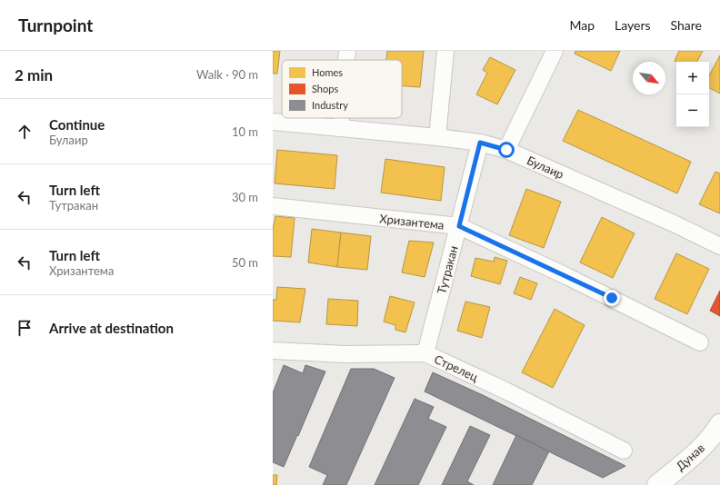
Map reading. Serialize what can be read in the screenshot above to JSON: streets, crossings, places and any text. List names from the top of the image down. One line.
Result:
{"streets":{"main road":["Дунав"],"street":["Булаир","Хризантема","Тутракан","Стрелец"]},"crossings":[["Булаир","Тутракан"],["Хризантема","Тутракан"],["Тутракан","Стрелец"]],"legend":["Homes","Shops","Industry"],"north":"bottom right","page":{"header":"Turnpoint","nav":["Map","Layers","Share"],"heading":["2 min","Walk · 90 m"],"map_buttons":["+","−"],"list":[["Continue","Булаир","10 m"],["Turn left","Тутракан","30 m"],["Turn left","Хризантема","50 m"],"Arrive at destination"]}}
